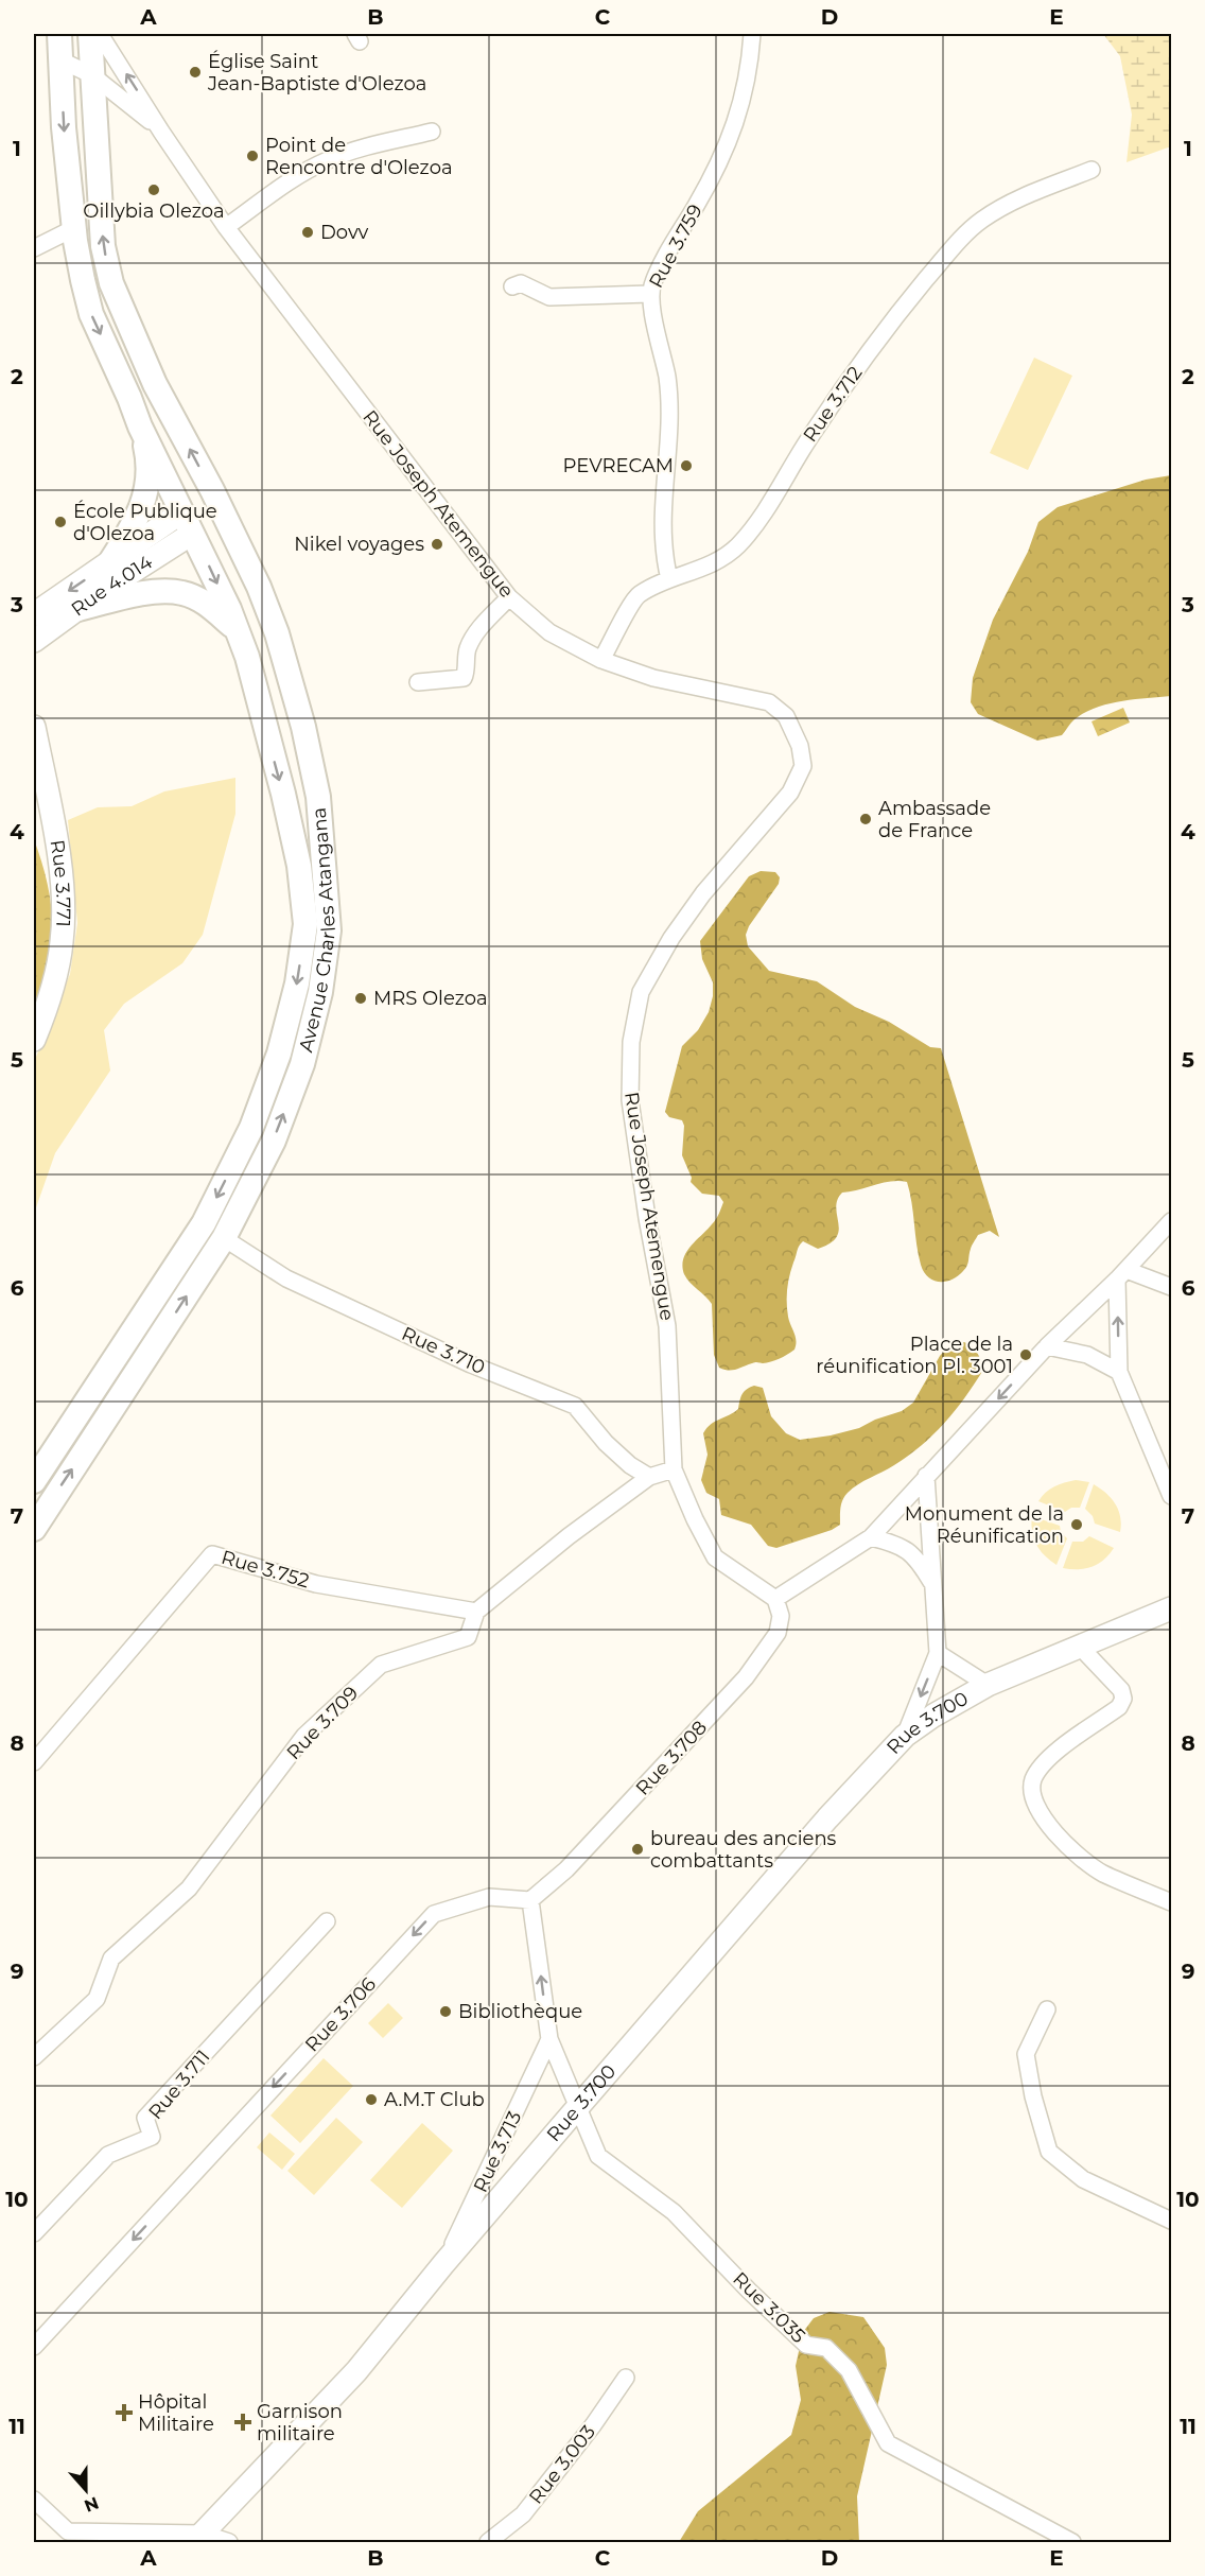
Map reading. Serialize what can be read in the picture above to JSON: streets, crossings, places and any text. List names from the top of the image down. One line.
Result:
{"streets":{"main road":["Rue 4.014","Rue 3.771","Avenue Charles Atangana","Rue 3.700"],"street":["Rue 3.759","Rue 3.712","Rue Joseph Atemengue","Rue 3.710","Rue 3.752","Rue 3.709","Rue 3.708","Rue 3.706","Rue 3.711","Rue 3.713","Rue 3.035","Rue 3.003"]},"crossings":[["Rue 3.759","Rue 3.712"],["Rue 3.712","Rue Joseph Atemengue"],["Rue Joseph Atemengue","Avenue Charles Atangana"],["Rue Joseph Atemengue","Rue 3.709"],["Rue Joseph Atemengue","Rue 3.708"],["Rue 4.014","Avenue Charles Atangana"],["Avenue Charles Atangana","Rue 3.710"],["Rue 3.710","Rue 3.709"],["Rue 3.752","Rue 3.709"],["Rue 3.700","Rue 3.713"],["Rue 3.700","Rue 3.035"],["Rue 3.708","Rue 3.706"]],"one_way":["Rue 3.706"],"places":{"other":["Église Saint Jean-Baptiste d'Olezoa","Point de Rencontre d'Olezoa","Oillybia Olezoa","Dovv","PEVRECAM","École Publique d'Olezoa","Nikel voyages","Ambassade de France","MRS Olezoa","Place de la réunification Pl. 3001","Monument de la Réunification","bureau des anciens combattants","Bibliothèque","A.M.T Club"],"health":["Hôpital Militaire","Garnison militaire"]},"north":"bottom","grid":{"columns":["A","B","C","D","E"],"rows":["1","2","3","4","5","6","7","8","9","10","11"]}}
